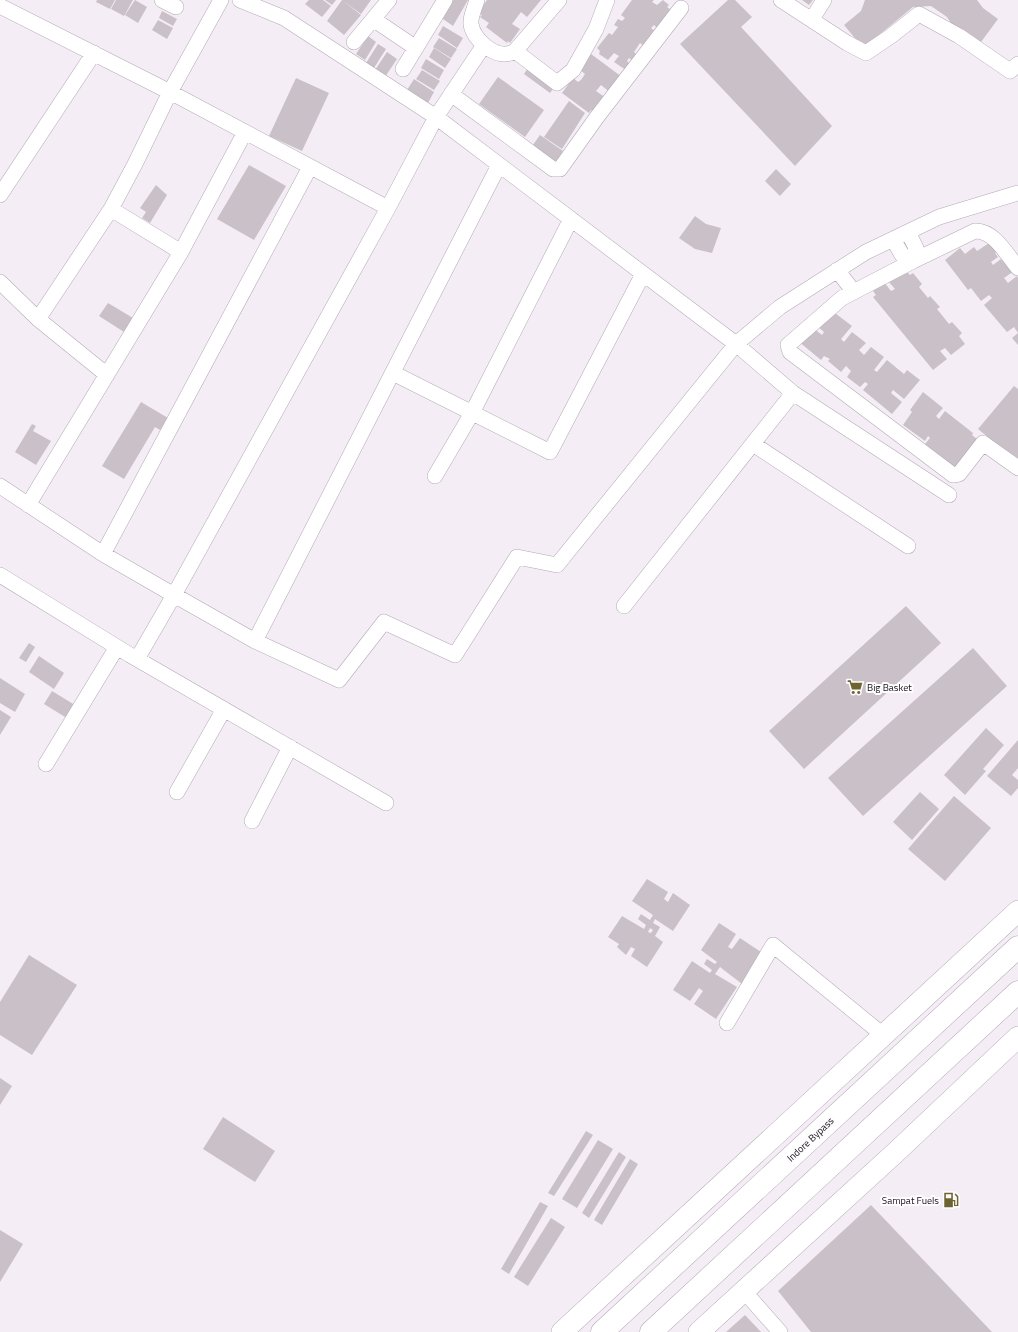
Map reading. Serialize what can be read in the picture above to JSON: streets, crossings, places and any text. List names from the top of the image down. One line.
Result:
{"streets":{"highway":["Indore Bypass"]},"places":{"supermarket":["Big Basket"],"fuel station":["Sampat Fuels"]}}
